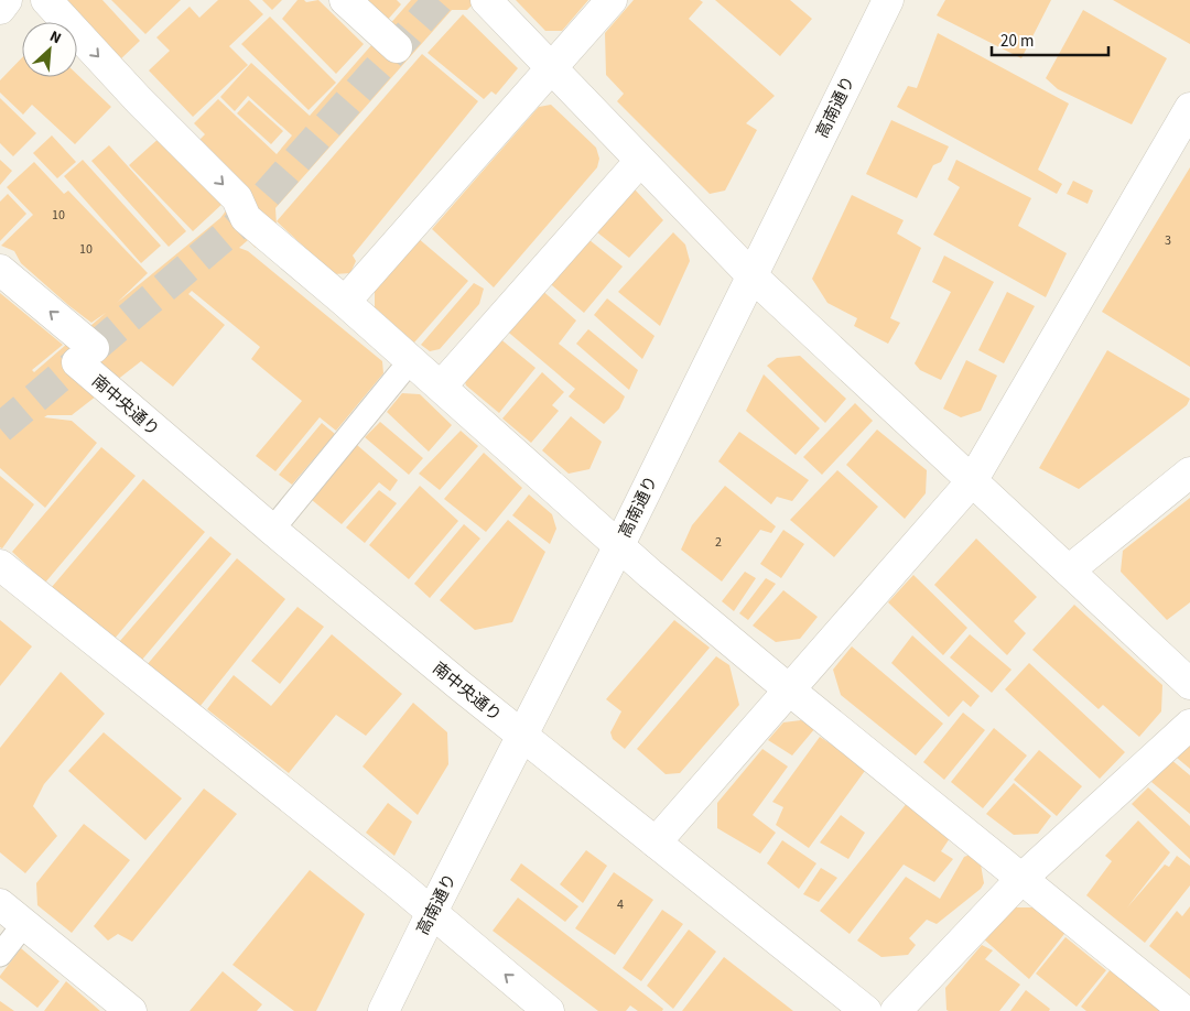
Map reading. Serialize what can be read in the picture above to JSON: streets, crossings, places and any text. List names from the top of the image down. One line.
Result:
{"streets":{"street":["高南通り","南中央通り"]},"crossings":[["高南通り","南中央通り"]],"house_numbers":["10","3","10","2","4"],"scale_bar":"20 m","north":"top right"}
